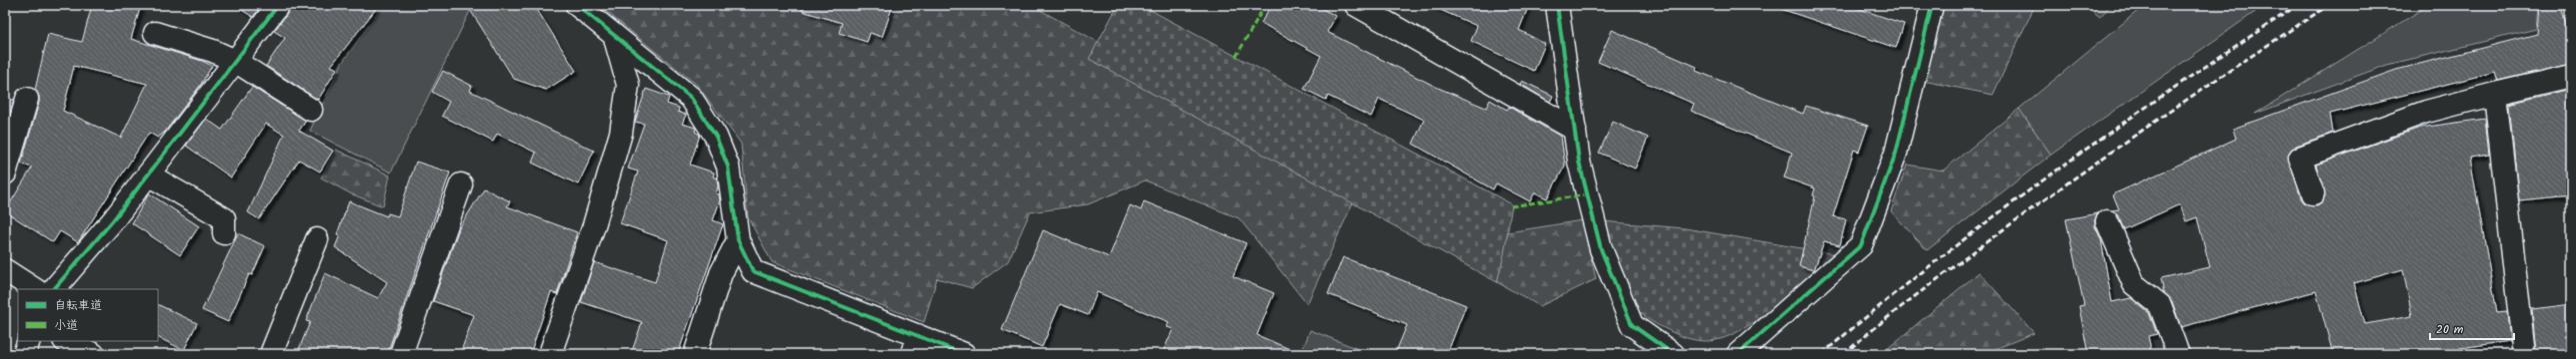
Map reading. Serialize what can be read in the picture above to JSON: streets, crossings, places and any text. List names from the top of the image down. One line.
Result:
{"legend":["自転車道","小道"],"scale_bar":"20 m"}
